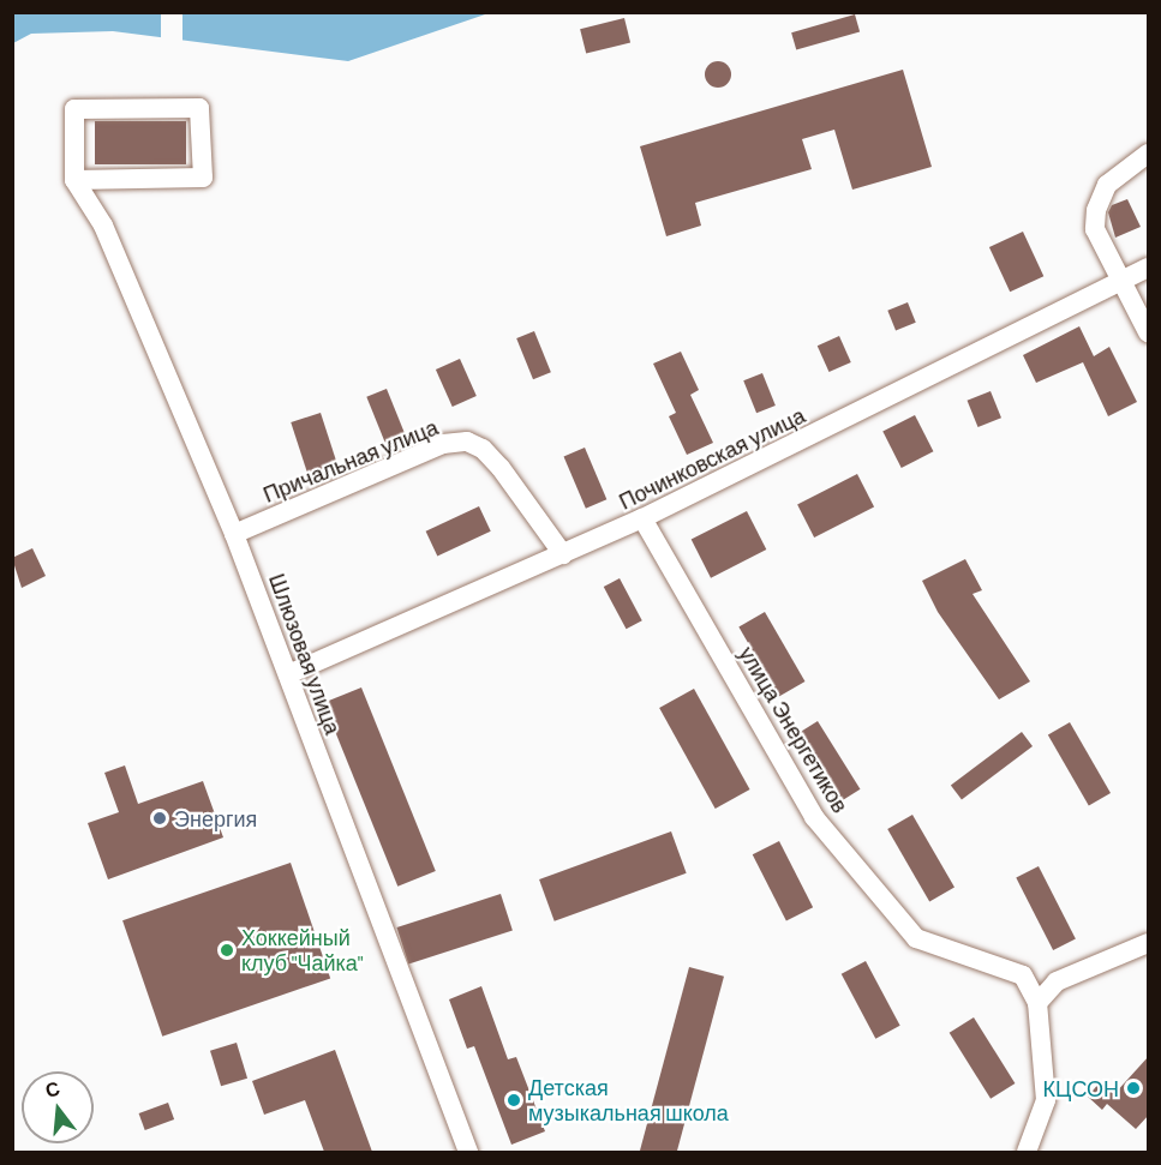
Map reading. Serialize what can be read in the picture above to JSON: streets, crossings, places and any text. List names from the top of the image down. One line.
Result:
{"streets":{"street":["Починковская улица","Причальная улица","Шлюзовая улица","улица Энергетиков"]},"crossings":[["Починковская улица","Причальная улица"],["Починковская улица","Шлюзовая улица"],["Починковская улица","улица Энергетиков"],["Причальная улица","Шлюзовая улица"]],"places":["Энергия","Хоккейный клуб \"Чайка\"","КЦСОН","Детская музыкальная школа"],"north":"top"}
